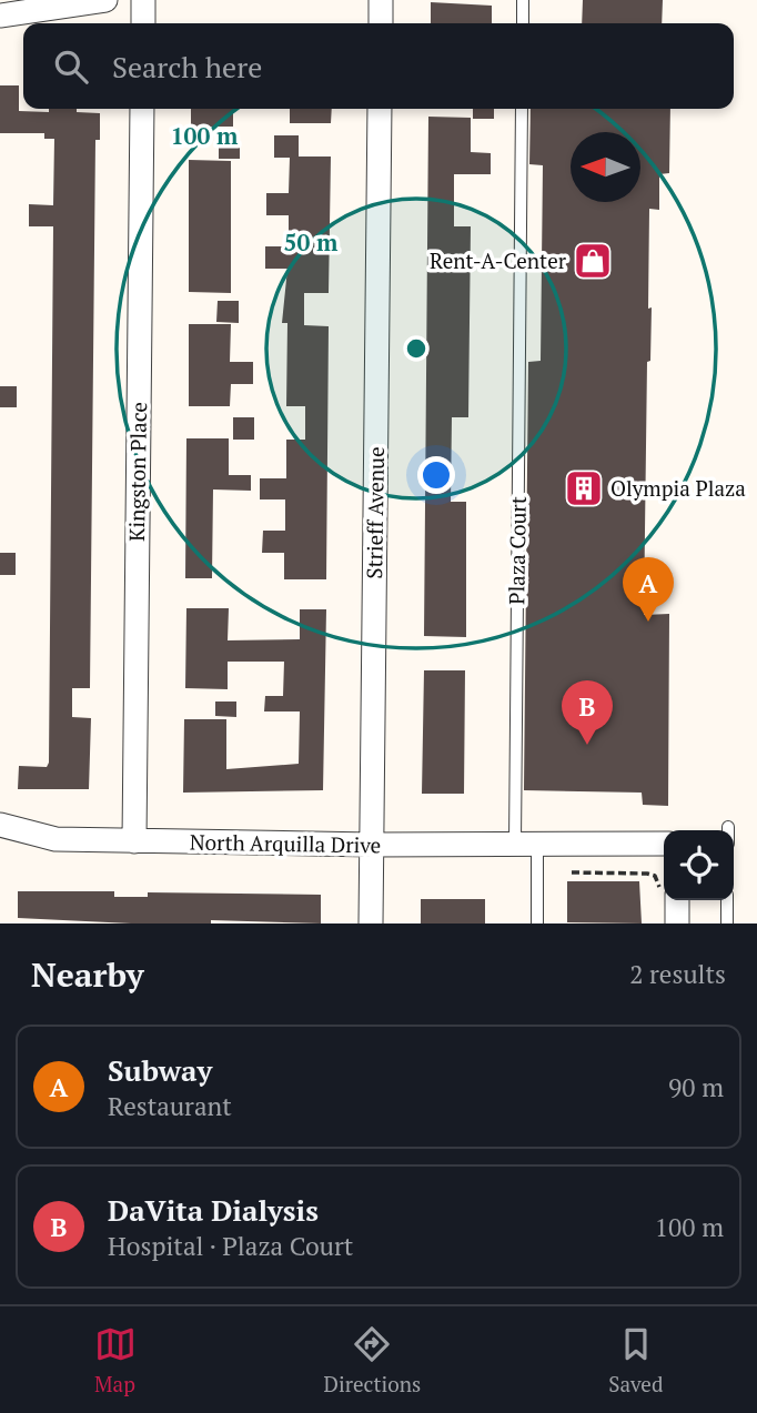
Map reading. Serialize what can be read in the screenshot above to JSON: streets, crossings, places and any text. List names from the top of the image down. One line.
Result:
{"streets":{"street":["Kingston Place","Strieff Avenue","North Arquilla Drive"],"lane":["Plaza Court"]},"crossings":[["Kingston Place","North Arquilla Drive"],["Strieff Avenue","North Arquilla Drive"],["Plaza Court","North Arquilla Drive"]],"places":{"shop":["Rent-A-Center"],"building":["Olympia Plaza"]},"north":"left","page":{"search":"Search here","pins":["A","B"],"heading":["Nearby","2 results"],"list":[{"mark":"A","name":"Subway","note":"Restaurant","value":"90 m"},{"mark":"B","name":"DaVita Dialysis","note":"Hospital · Plaza Court","value":"100 m"}],"nav":["Map","Directions","Saved"]},"rings":["100 m","50 m"]}
